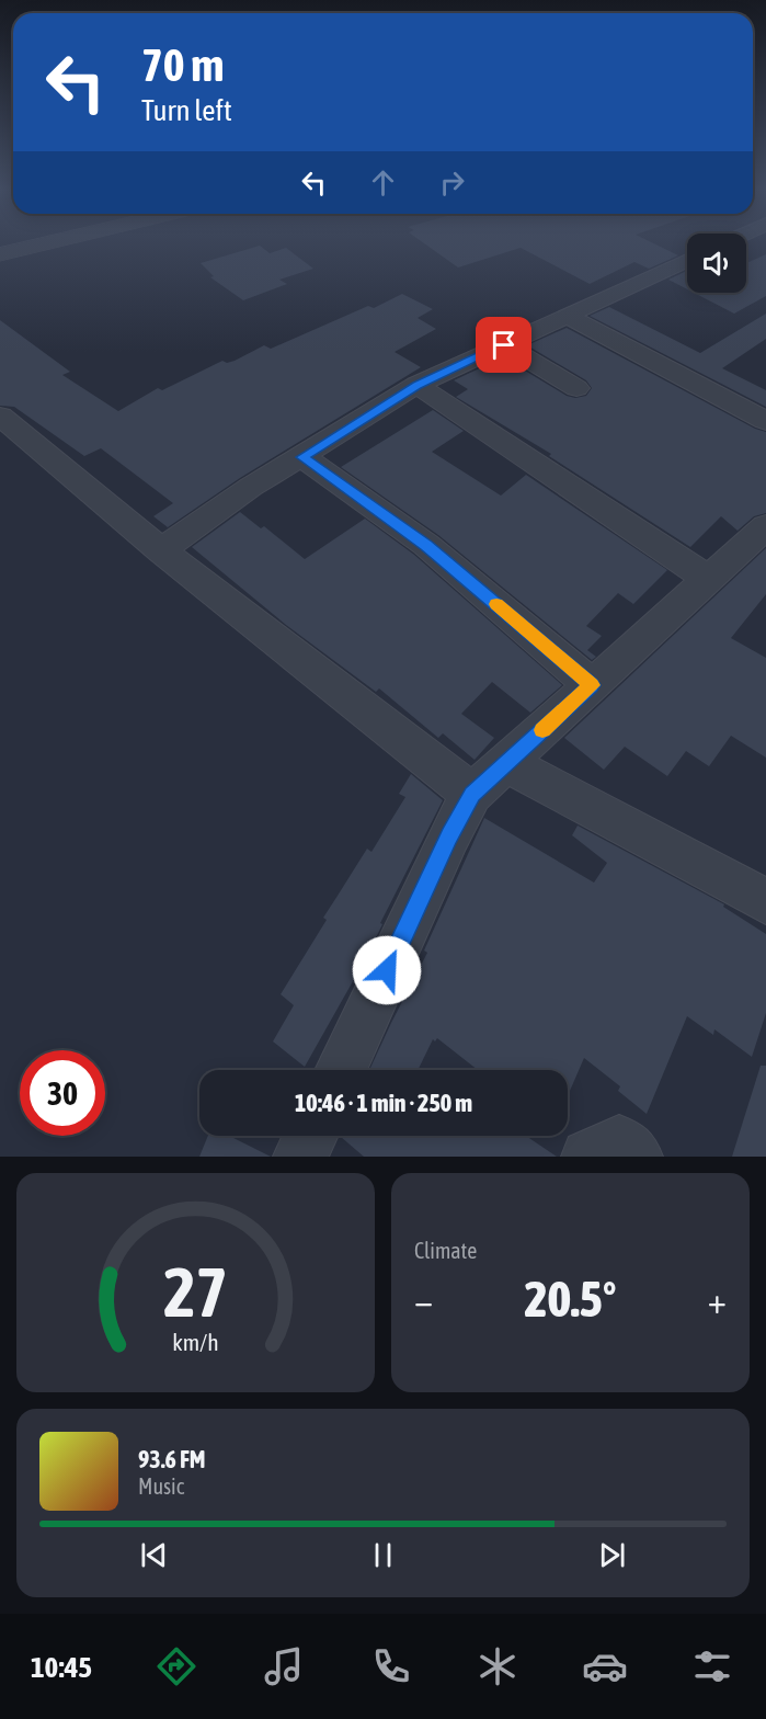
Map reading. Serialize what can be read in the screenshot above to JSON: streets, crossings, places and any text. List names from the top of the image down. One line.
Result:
{"page":{"turn":["70 m","Turn left"],"limit":"30","trip":"10:46 · 1 min · 250 m","tile":"Climate","heat":["−","20.5°","+"],"song":["93.6 FM","Music"],"tabs":"10:45","gauge":["27","km/h"]}}
